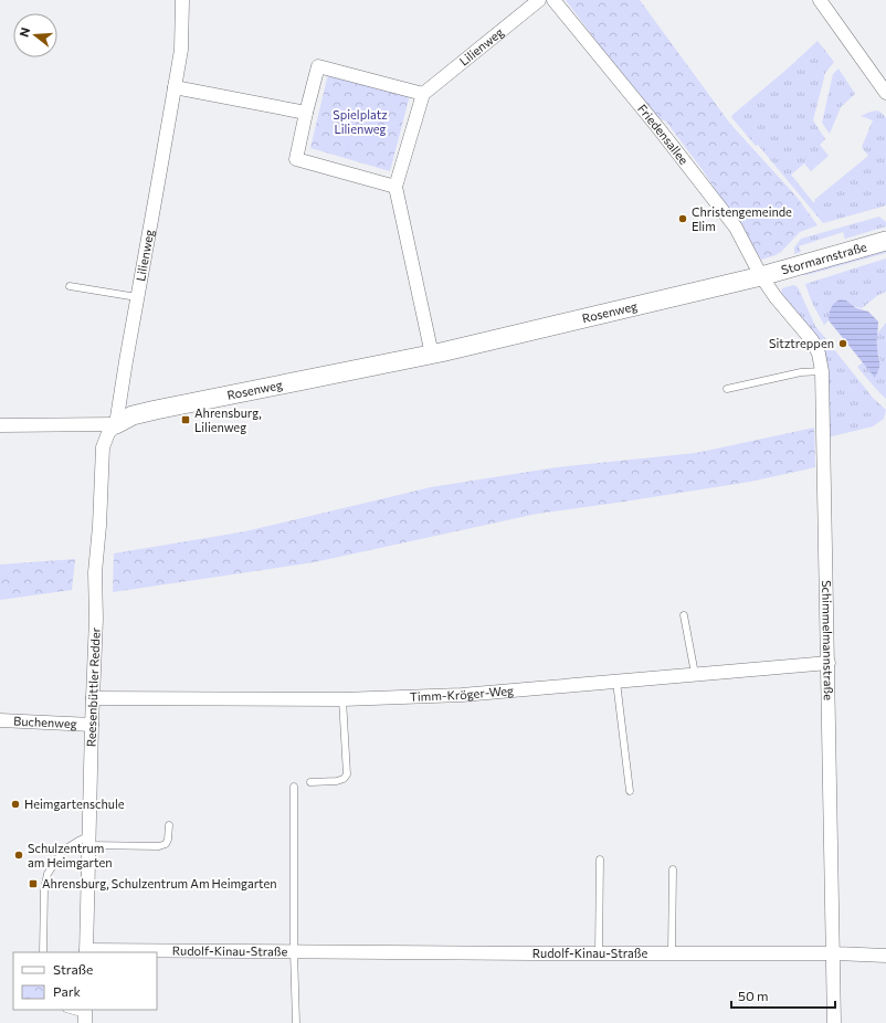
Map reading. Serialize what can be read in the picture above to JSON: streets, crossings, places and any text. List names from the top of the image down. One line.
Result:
{"streets":{"street":["Lilienweg","Friedensallee","Stormarnstraße","Rosenweg","Schimmelmannstraße","Reesenbüttler Redder","Timm-Kröger-Weg","Buchenweg","Rudolf-Kinau-Straße"]},"crossings":[["Lilienweg","Rosenweg"],["Lilienweg","Reesenbüttler Redder"],["Friedensallee","Stormarnstraße"],["Friedensallee","Rosenweg"],["Friedensallee","Schimmelmannstraße"],["Stormarnstraße","Rosenweg"],["Stormarnstraße","Schimmelmannstraße"],["Rosenweg","Schimmelmannstraße"],["Rosenweg","Reesenbüttler Redder"],["Schimmelmannstraße","Timm-Kröger-Weg"],["Schimmelmannstraße","Rudolf-Kinau-Straße"],["Reesenbüttler Redder","Timm-Kröger-Weg"],["Reesenbüttler Redder","Buchenweg"],["Reesenbüttler Redder","Rudolf-Kinau-Straße"]],"parks":["Spielplatz Lilienweg"],"places":{"other":["Christengemeinde Elim","Sitztreppen","Heimgartenschule","Schulzentrum am Heimgarten"],"transit":["Ahrensburg, Lilienweg","Ahrensburg, Schulzentrum Am Heimgarten"]},"legend":["Straße","Park"],"scale_bar":"50 m","north":"left"}
